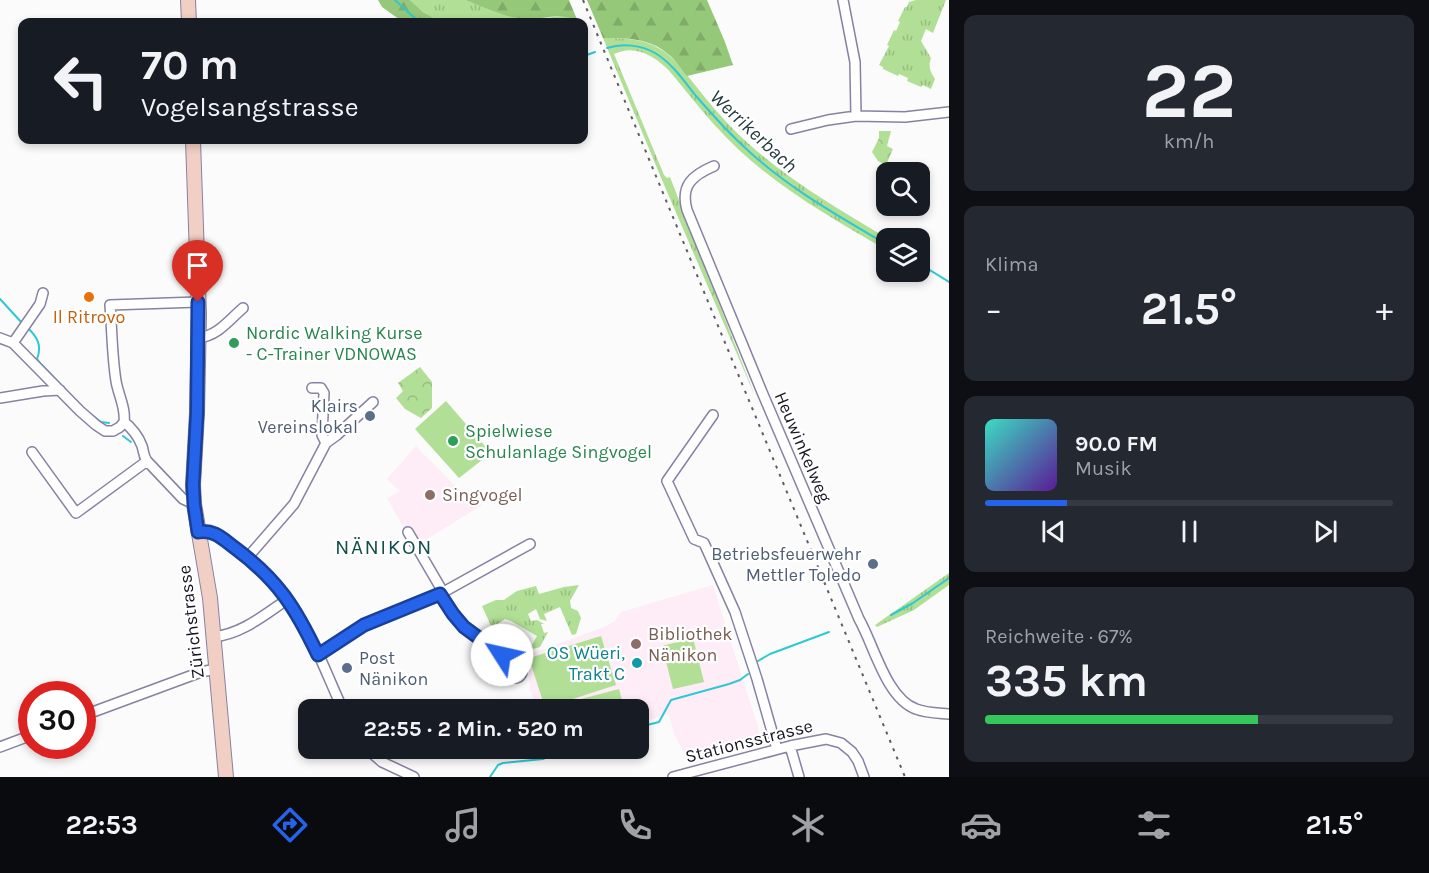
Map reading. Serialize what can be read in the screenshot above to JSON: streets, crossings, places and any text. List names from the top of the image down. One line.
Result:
{"streets":{"main road":["Zürichstrasse"],"street":["Heuwinkelweg","Stationsstrasse"]},"districts":["NÄNIKON"],"water":["Werrikerbach"],"places":["Il Ritrovo","Nordic Walking Kurse - C-Trainer VDNOWAS","Klairs Vereinslokal","Spielwiese Schulanlage Singvogel","Singvogel","Betriebsfeuerwehr Mettler Toledo","Bibliothek Nänikon","OS Wüeri, Trakt C","Post Nänikon"],"page":{"tile":[["22","km/h"],"Klima",["Reichweite · 67%","335 km"]],"turn":["70 m","Vogelsangstrasse"],"heat":["−","21.5°","+"],"song":["90.0 FM","Musik"],"limit":"30","trip":"22:55 · 2 Min. · 520 m","tabs":["22:53","21.5°"]}}
